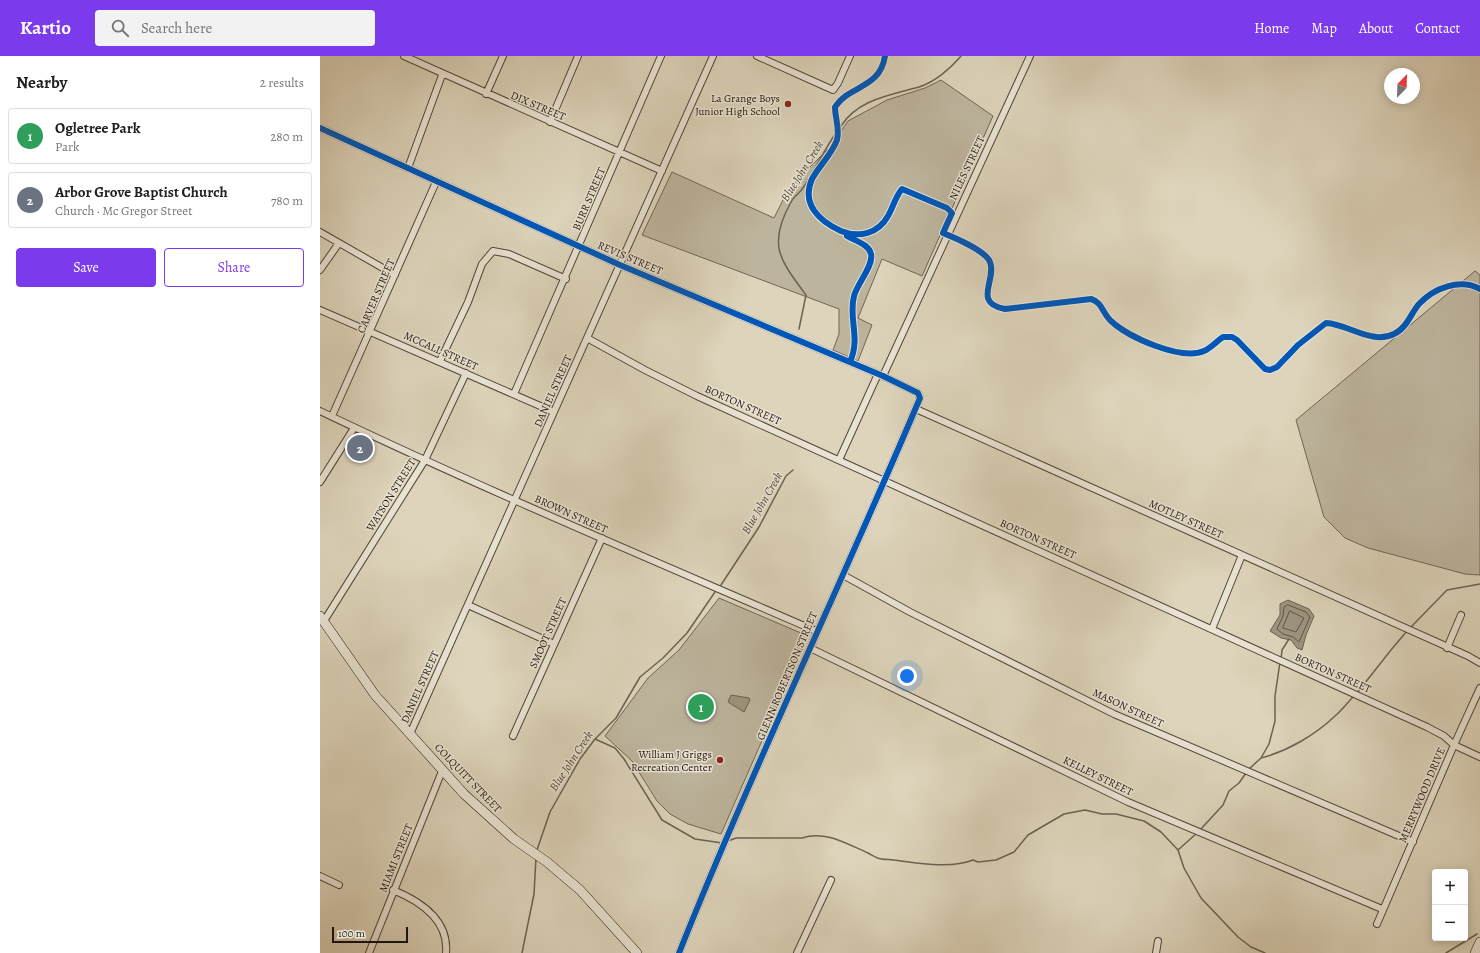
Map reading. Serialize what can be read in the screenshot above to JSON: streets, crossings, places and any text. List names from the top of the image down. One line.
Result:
{"streets":{"street":["DIX STREET","NILES STREET","BURR STREET","REVIS STREET","CARVER STREET","MCCALL STREET","DANIEL STREET","BORTON STREET","WATSON STREET","BROWN STREET","MOTLEY STREET","SMOOT STREET","GLENN ROBERTSON STREET","MASON STREET","KELLEY STREET","COLQUITT STREET","MERRYWOOD DRIVE","MIAMI STREET"]},"crossings":[["DIX STREET","BURR STREET"],["DIX STREET","DANIEL STREET"],["NILES STREET","REVIS STREET"],["NILES STREET","BORTON STREET"],["BURR STREET","REVIS STREET"],["BURR STREET","MCCALL STREET"],["REVIS STREET","CARVER STREET"],["REVIS STREET","DANIEL STREET"],["REVIS STREET","MOTLEY STREET"],["REVIS STREET","GLENN ROBERTSON STREET"],["CARVER STREET","MCCALL STREET"],["CARVER STREET","BROWN STREET"],["MCCALL STREET","DANIEL STREET"],["MCCALL STREET","WATSON STREET"],["DANIEL STREET","BORTON STREET"],["DANIEL STREET","BROWN STREET"],["DANIEL STREET","COLQUITT STREET"],["BORTON STREET","GLENN ROBERTSON STREET"],["BORTON STREET","MERRYWOOD DRIVE"],["WATSON STREET","BROWN STREET"],["WATSON STREET","COLQUITT STREET"],["BROWN STREET","SMOOT STREET"],["BROWN STREET","GLENN ROBERTSON STREET"],["MOTLEY STREET","GLENN ROBERTSON STREET"],["GLENN ROBERTSON STREET","MASON STREET"],["GLENN ROBERTSON STREET","KELLEY STREET"],["MASON STREET","MERRYWOOD DRIVE"],["KELLEY STREET","MERRYWOOD DRIVE"],["COLQUITT STREET","MIAMI STREET"]],"water":["Blue John Creek"],"places":["La Grange Boys Junior High School","William J Griggs Recreation Center"],"scale_bar":"100 m","north":"top right","page":{"header":"Kartio","search":"Search here","nav":["Home","Map","About","Contact"],"heading":["Nearby","2 results"],"list":[{"mark":"1","name":"Ogletree Park","note":"Park","value":"280 m"},{"mark":"2","name":"Arbor Grove Baptist Church","note":"Church · Mc Gregor Street","value":"780 m"}],"buttons":["Save","Share"],"pins":["2","1"],"map_buttons":["+","−"],"scale":"100 m"}}
